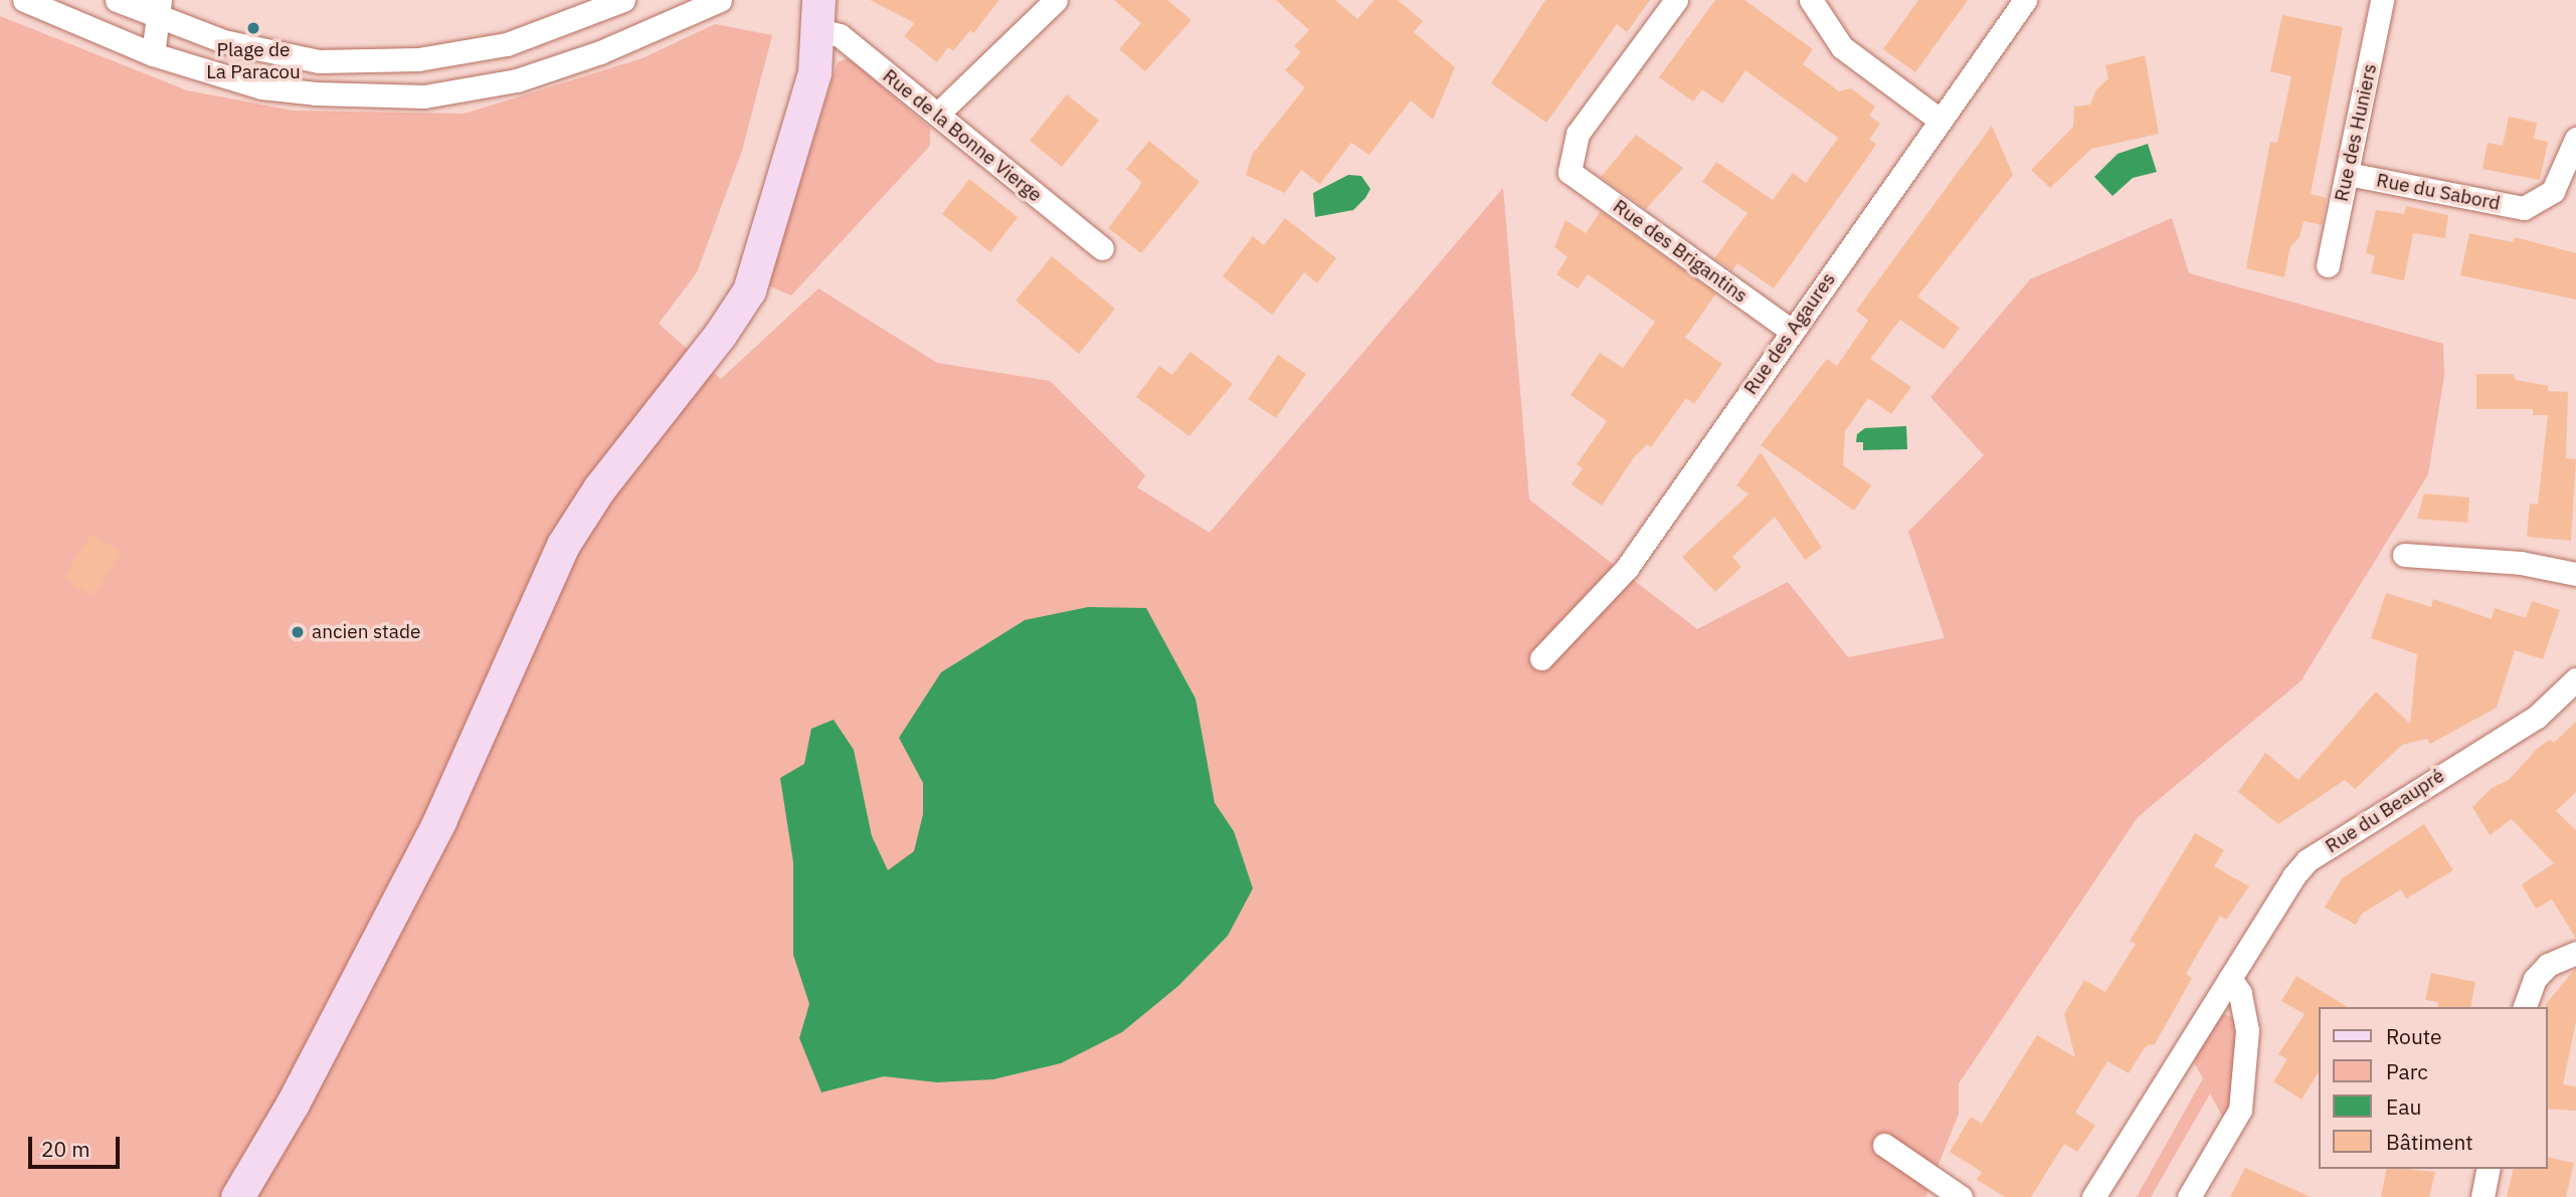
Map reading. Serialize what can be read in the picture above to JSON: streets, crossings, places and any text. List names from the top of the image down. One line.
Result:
{"streets":{"street":["Rue des Huniers","Rue de la Bonne Vierge","Rue du Sabord","Rue des Brigantins","Rue des Agaures","Rue du Beaupré"]},"crossings":[["Rue des Huniers","Rue du Sabord"],["Rue des Brigantins","Rue des Agaures"]],"places":["Plage de La Paracou","ancien stade"],"legend":["Route","Parc","Eau","Bâtiment"],"scale_bar":"20 m"}
